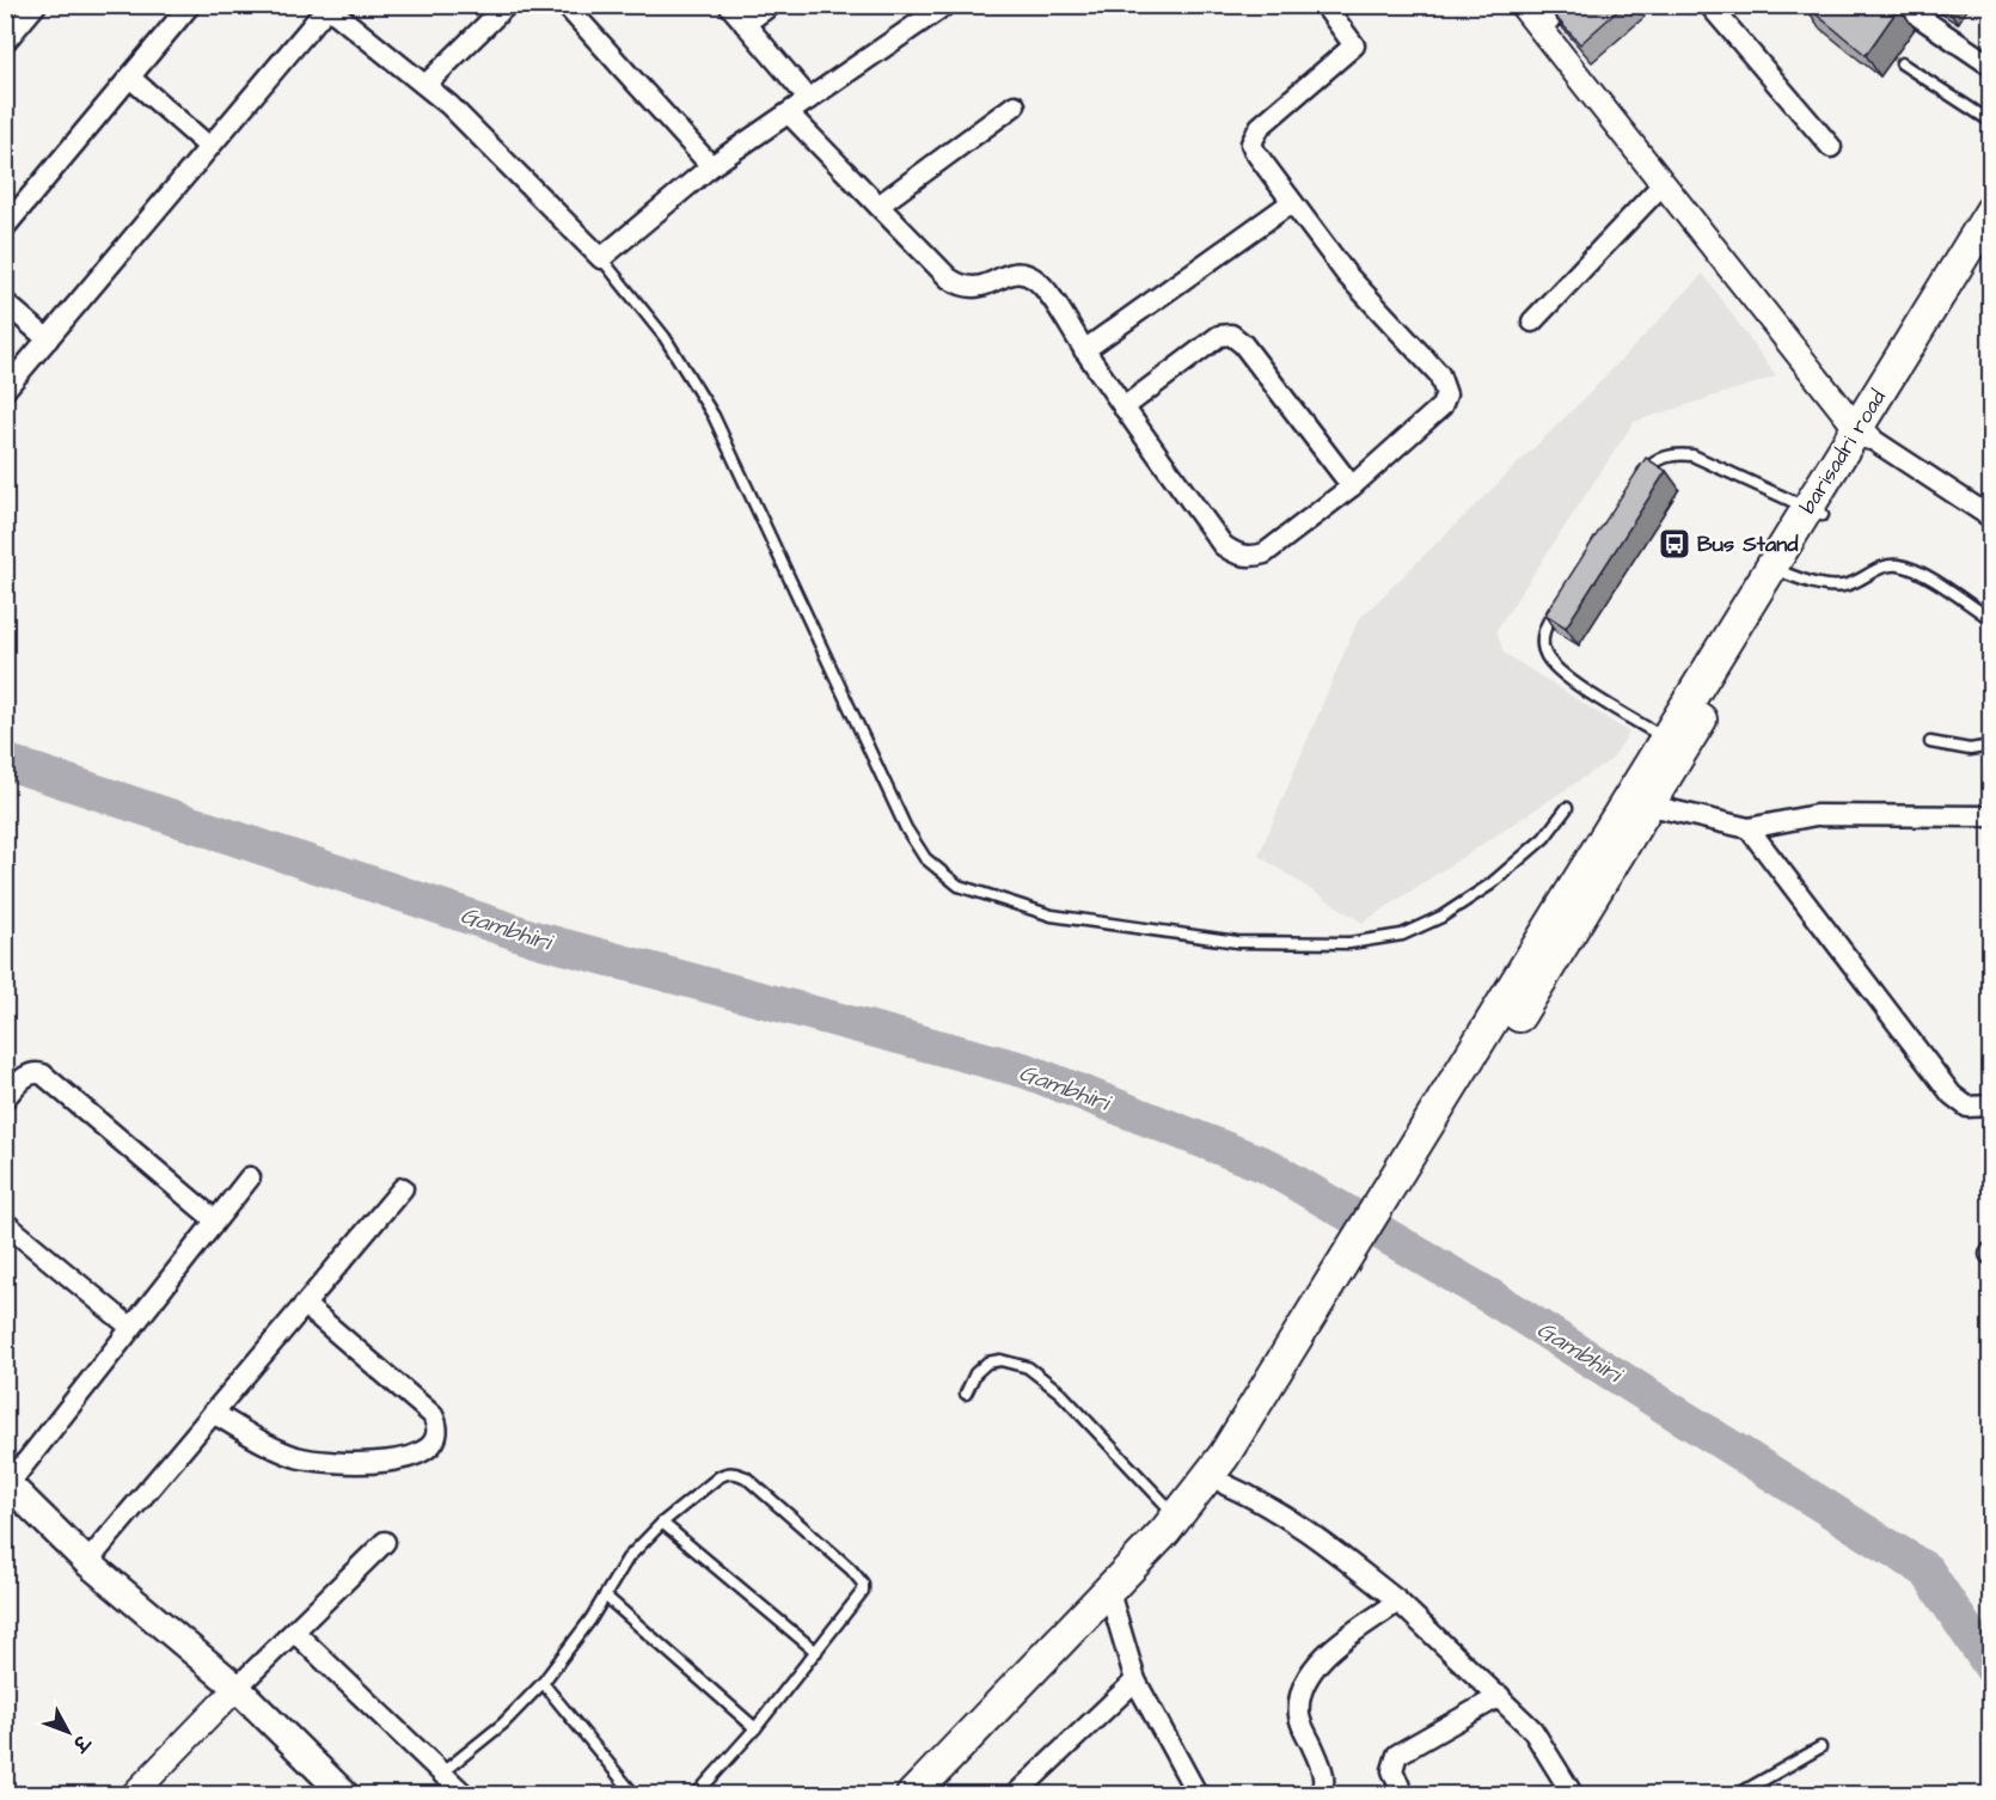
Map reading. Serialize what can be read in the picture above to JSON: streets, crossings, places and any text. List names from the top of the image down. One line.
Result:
{"streets":{"main road":["barisadri road"]},"water":["Gambhiri"],"places":{"bus stop":["Bus Stand"]},"north":"bottom right"}
